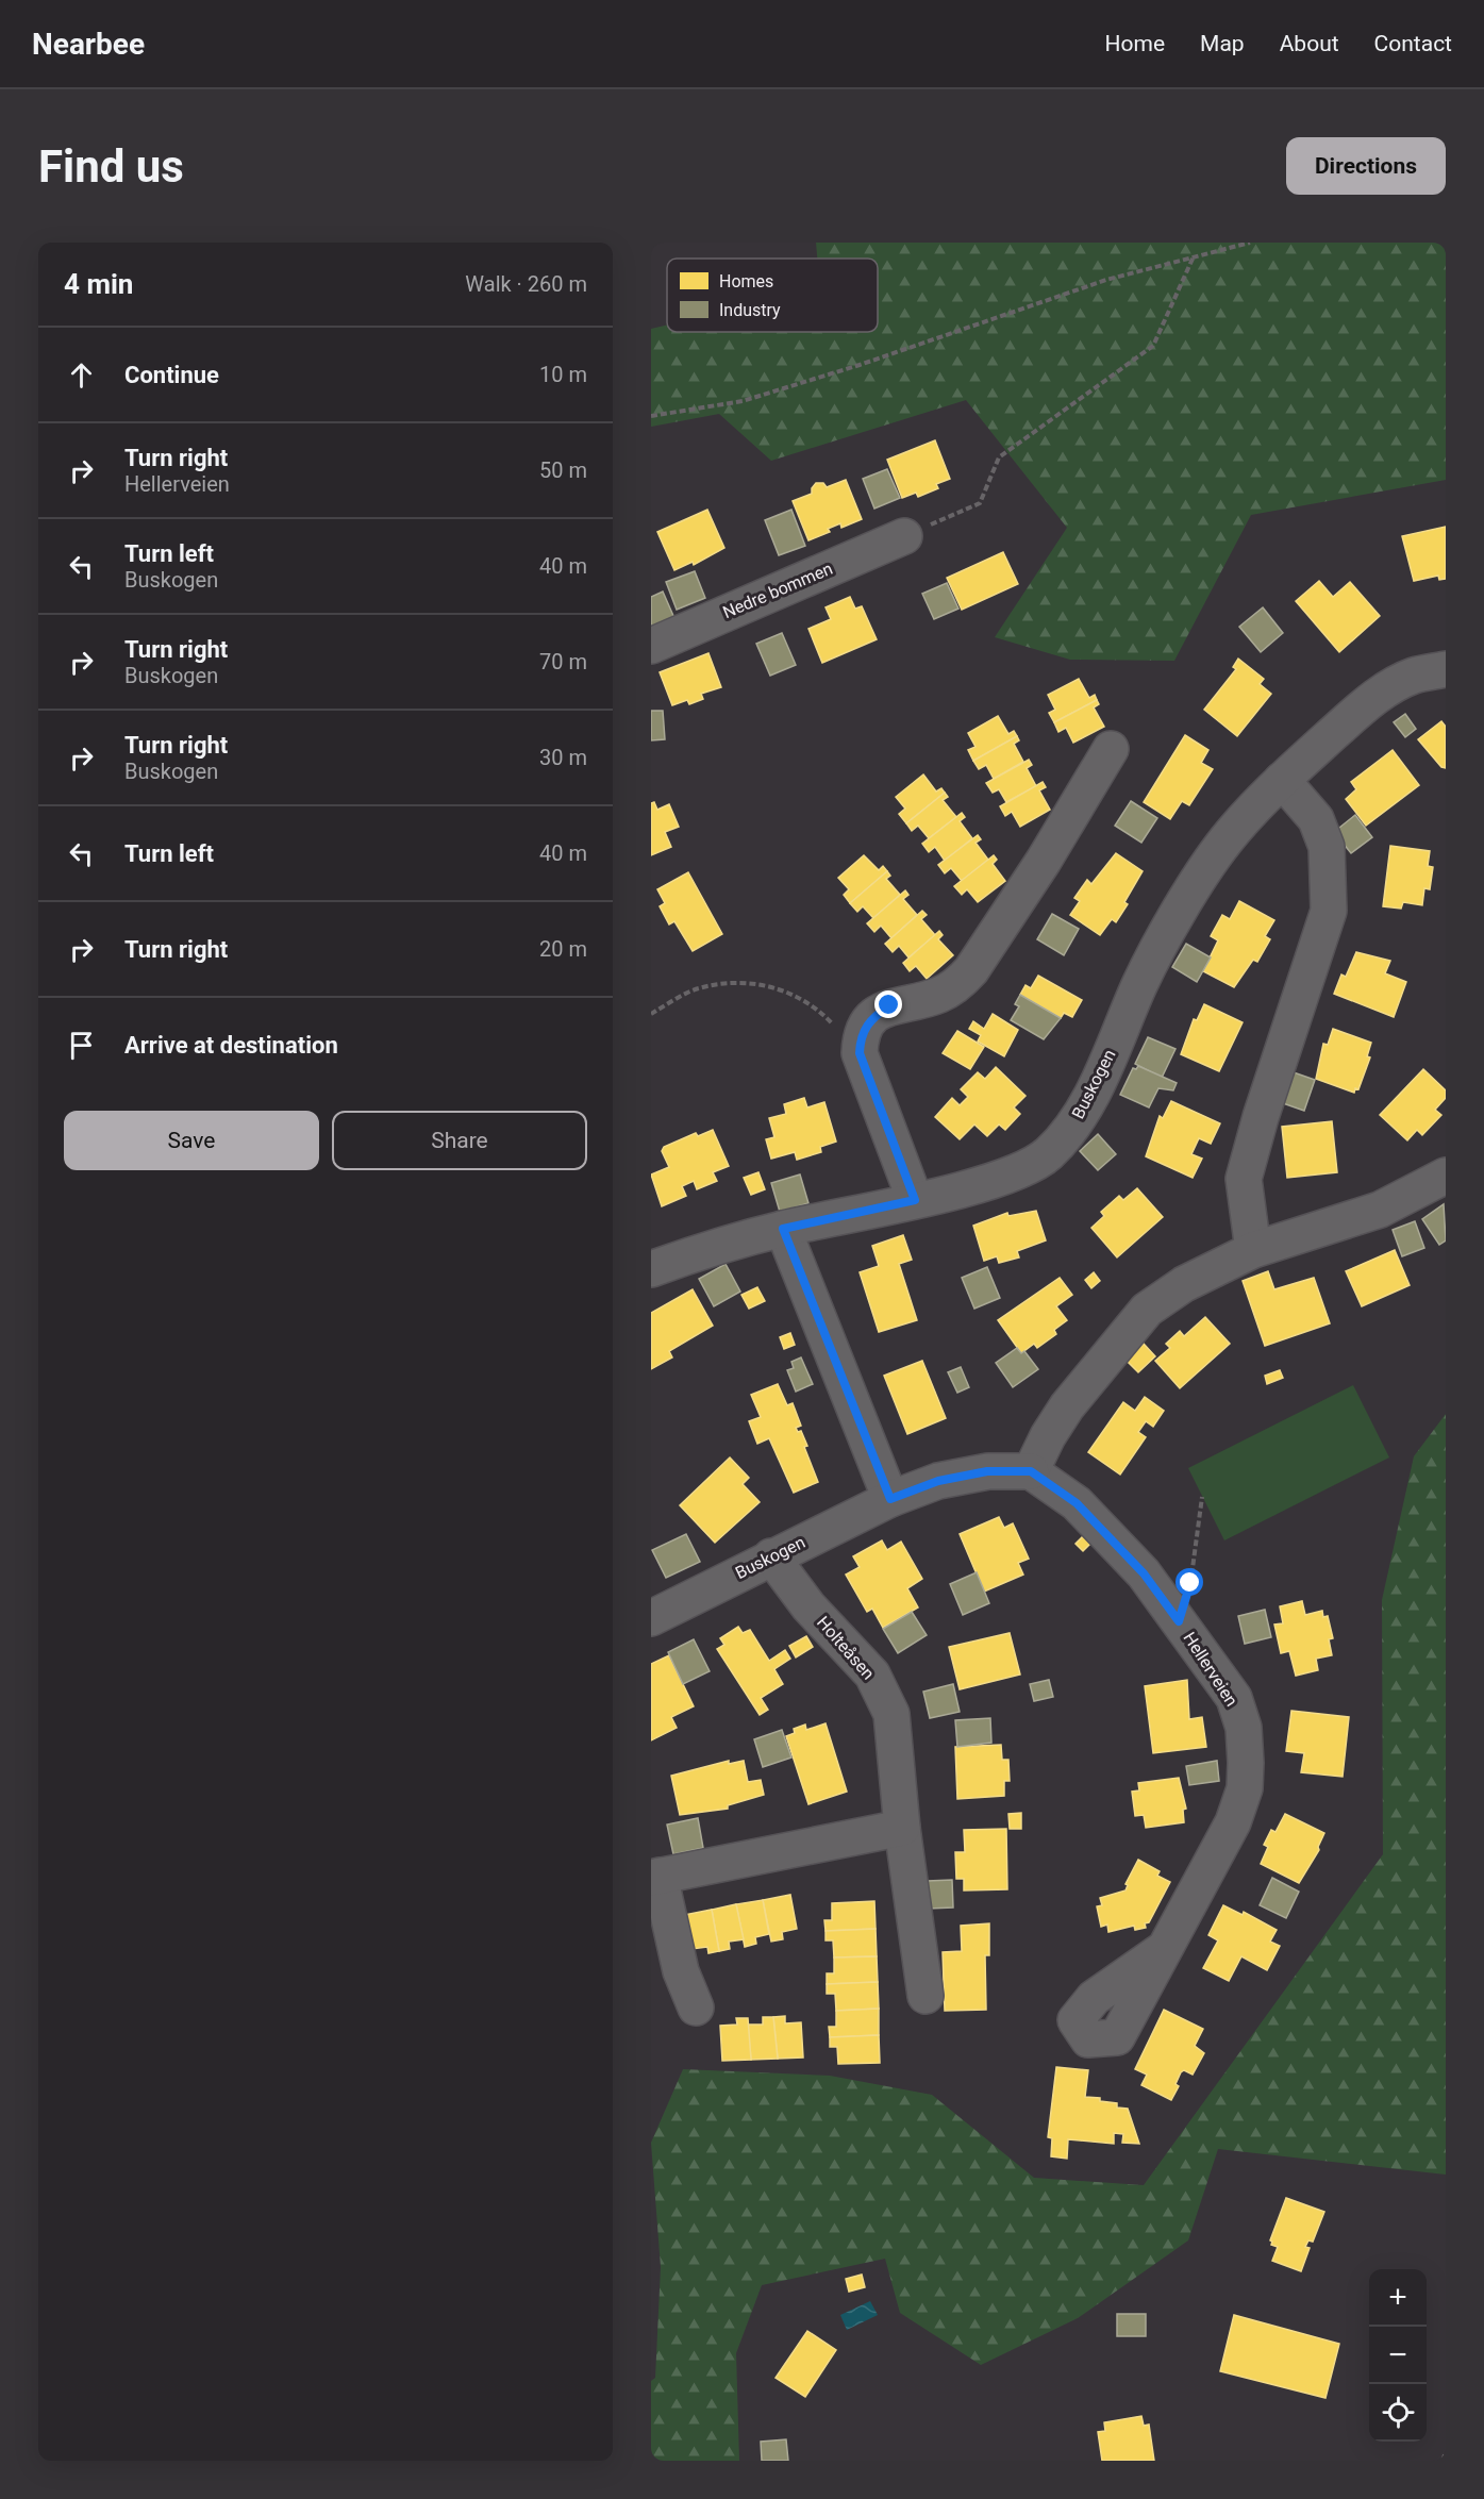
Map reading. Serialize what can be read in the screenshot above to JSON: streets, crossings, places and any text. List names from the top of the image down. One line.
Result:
{"streets":{"street":["Nedre bommen","Buskogen","Holteåsen","Hellerveien"]},"crossings":[["Buskogen","Holteåsen"],["Buskogen","Hellerveien"]],"legend":["Homes","Industry"],"page":{"header":"Nearbee","nav":["Home","Map","About","Contact"],"buttons":["Directions",["Save","Share"]],"title":"Find us","heading":["4 min","Walk · 260 m"],"list":[["Continue","10 m"],["Turn right","Hellerveien","50 m"],["Turn left","Buskogen","40 m"],["Turn right","Buskogen","70 m"],["Turn right","Buskogen","30 m"],["Turn left","40 m"],["Turn right","20 m"],"Arrive at destination"],"map_buttons":["+","−"]}}
